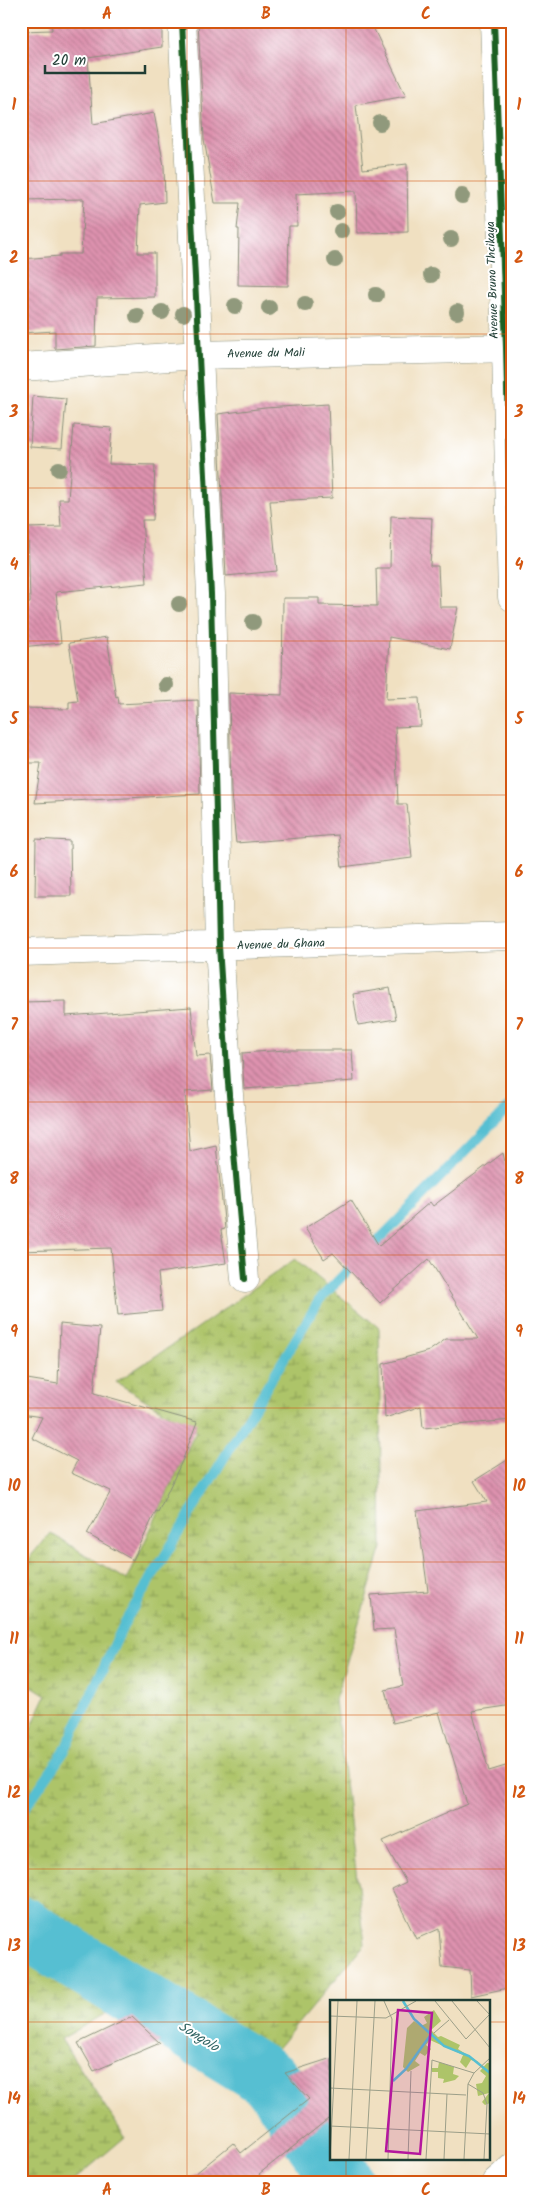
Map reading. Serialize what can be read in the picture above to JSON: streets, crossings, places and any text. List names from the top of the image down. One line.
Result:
{"streets":{"street":["Avenue Bruno Thcikaya","Avenue du Mali","Avenue du Ghana"]},"crossings":[["Avenue Bruno Thcikaya","Avenue du Mali"]],"water":["Songolo"],"scale_bar":"20 m","grid":{"columns":["A","B","C"],"rows":["1","2","3","4","5","6","7","8","9","10","11","12","13","14"]}}
